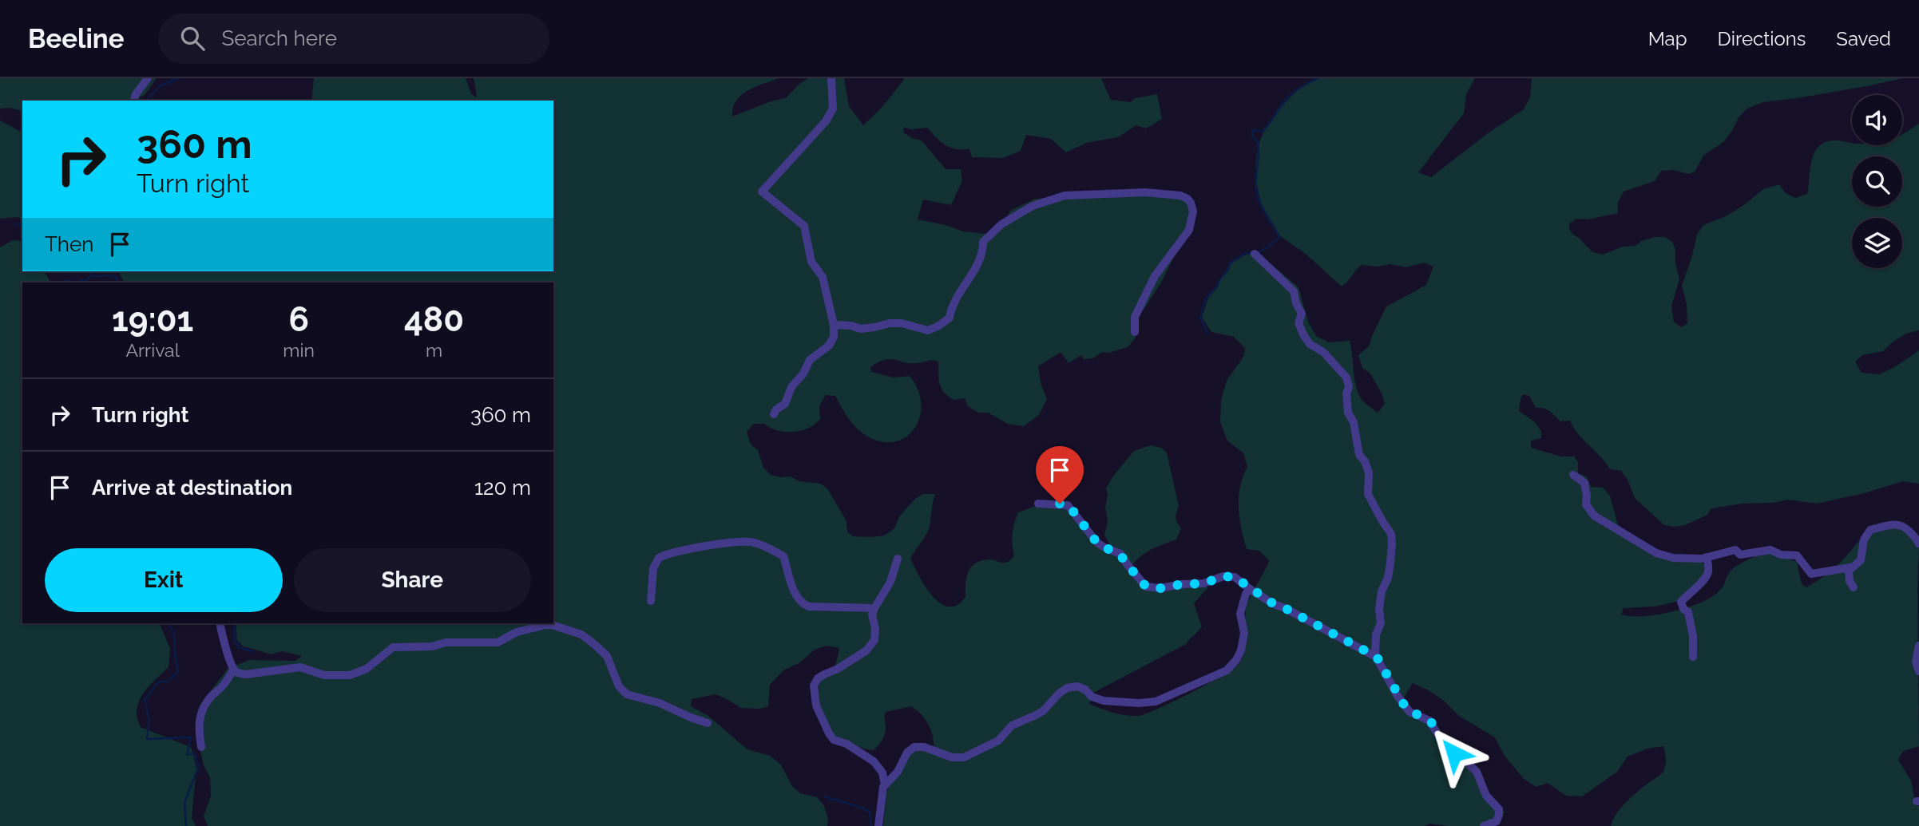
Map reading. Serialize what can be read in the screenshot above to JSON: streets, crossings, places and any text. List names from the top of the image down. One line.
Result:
{"page":{"header":"Beeline","search":"Search here","nav":["Map","Directions","Saved"],"turn":["360 m","Turn right"],"then":"Then","eta":["19:01","Arrival","6","min","480","m"],"list":[{"name":"Turn right","value":"360 m"},{"name":"Arrive at destination","value":"120 m"}],"buttons":["Exit","Share"]}}
